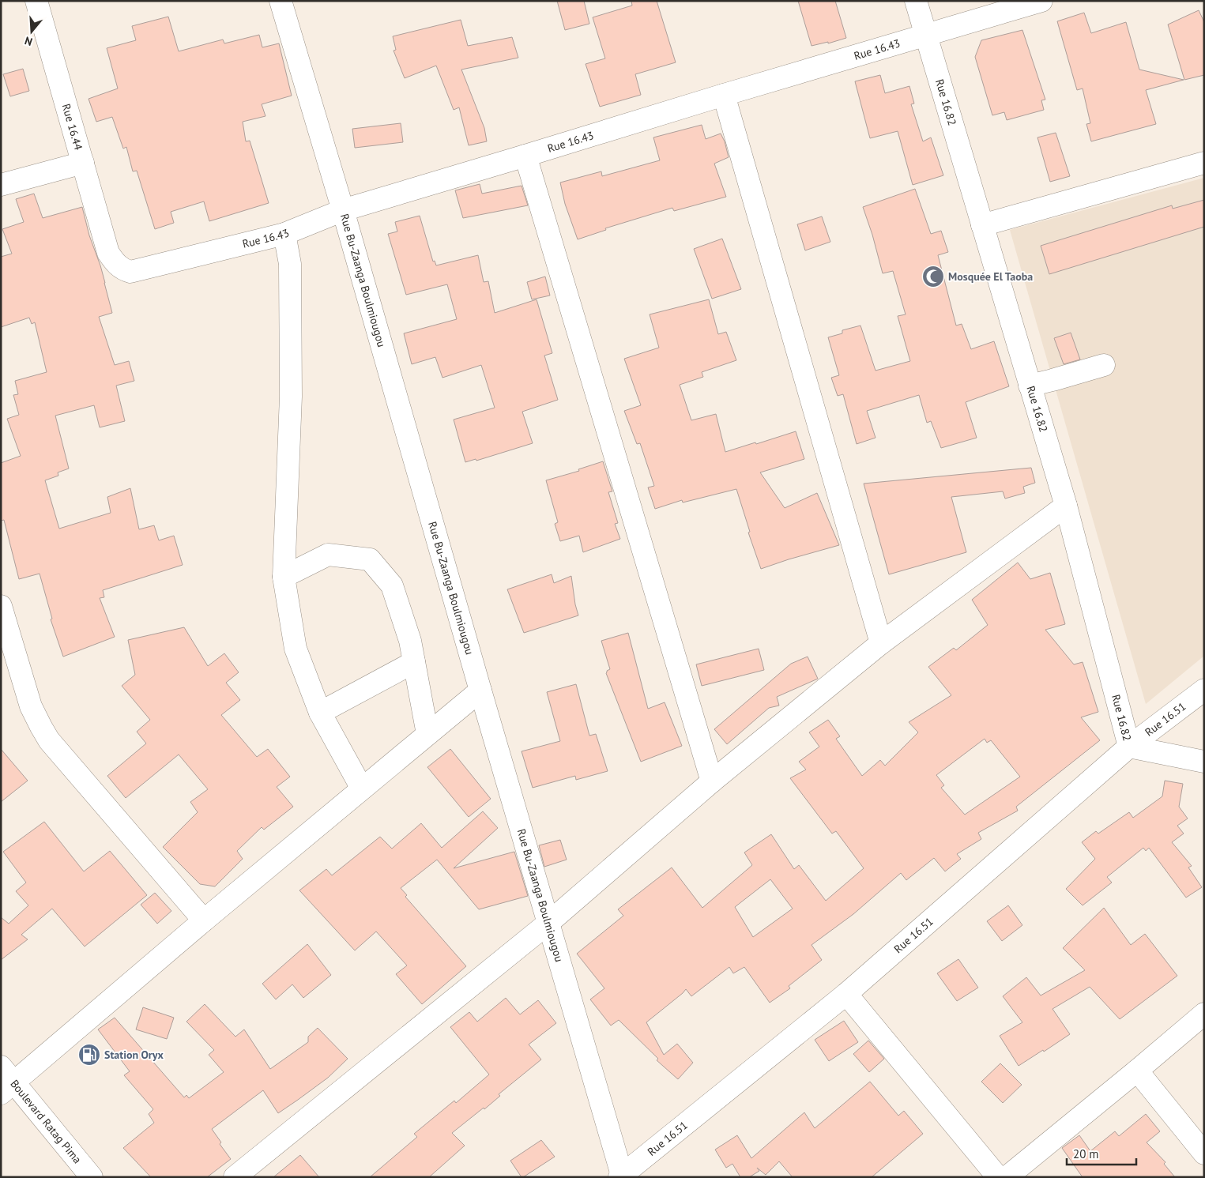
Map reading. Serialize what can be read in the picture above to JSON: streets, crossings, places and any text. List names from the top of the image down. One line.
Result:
{"streets":{"street":["Rue 16.43","Rue 16.82","Rue 16.44","Rue Bu-Zaanga Boulmiougou","Rue 16.51","Boulevard Ratag Pima"]},"crossings":[["Rue 16.43","Rue 16.82"],["Rue 16.43","Rue 16.44"],["Rue 16.43","Rue Bu-Zaanga Boulmiougou"],["Rue 16.82","Rue 16.51"],["Rue Bu-Zaanga Boulmiougou","Rue 16.51"]],"places":{"mosque":["Mosquée El Taoba"],"fuel station":["Station Oryx"]},"scale_bar":"20 m","north":"bottom"}
